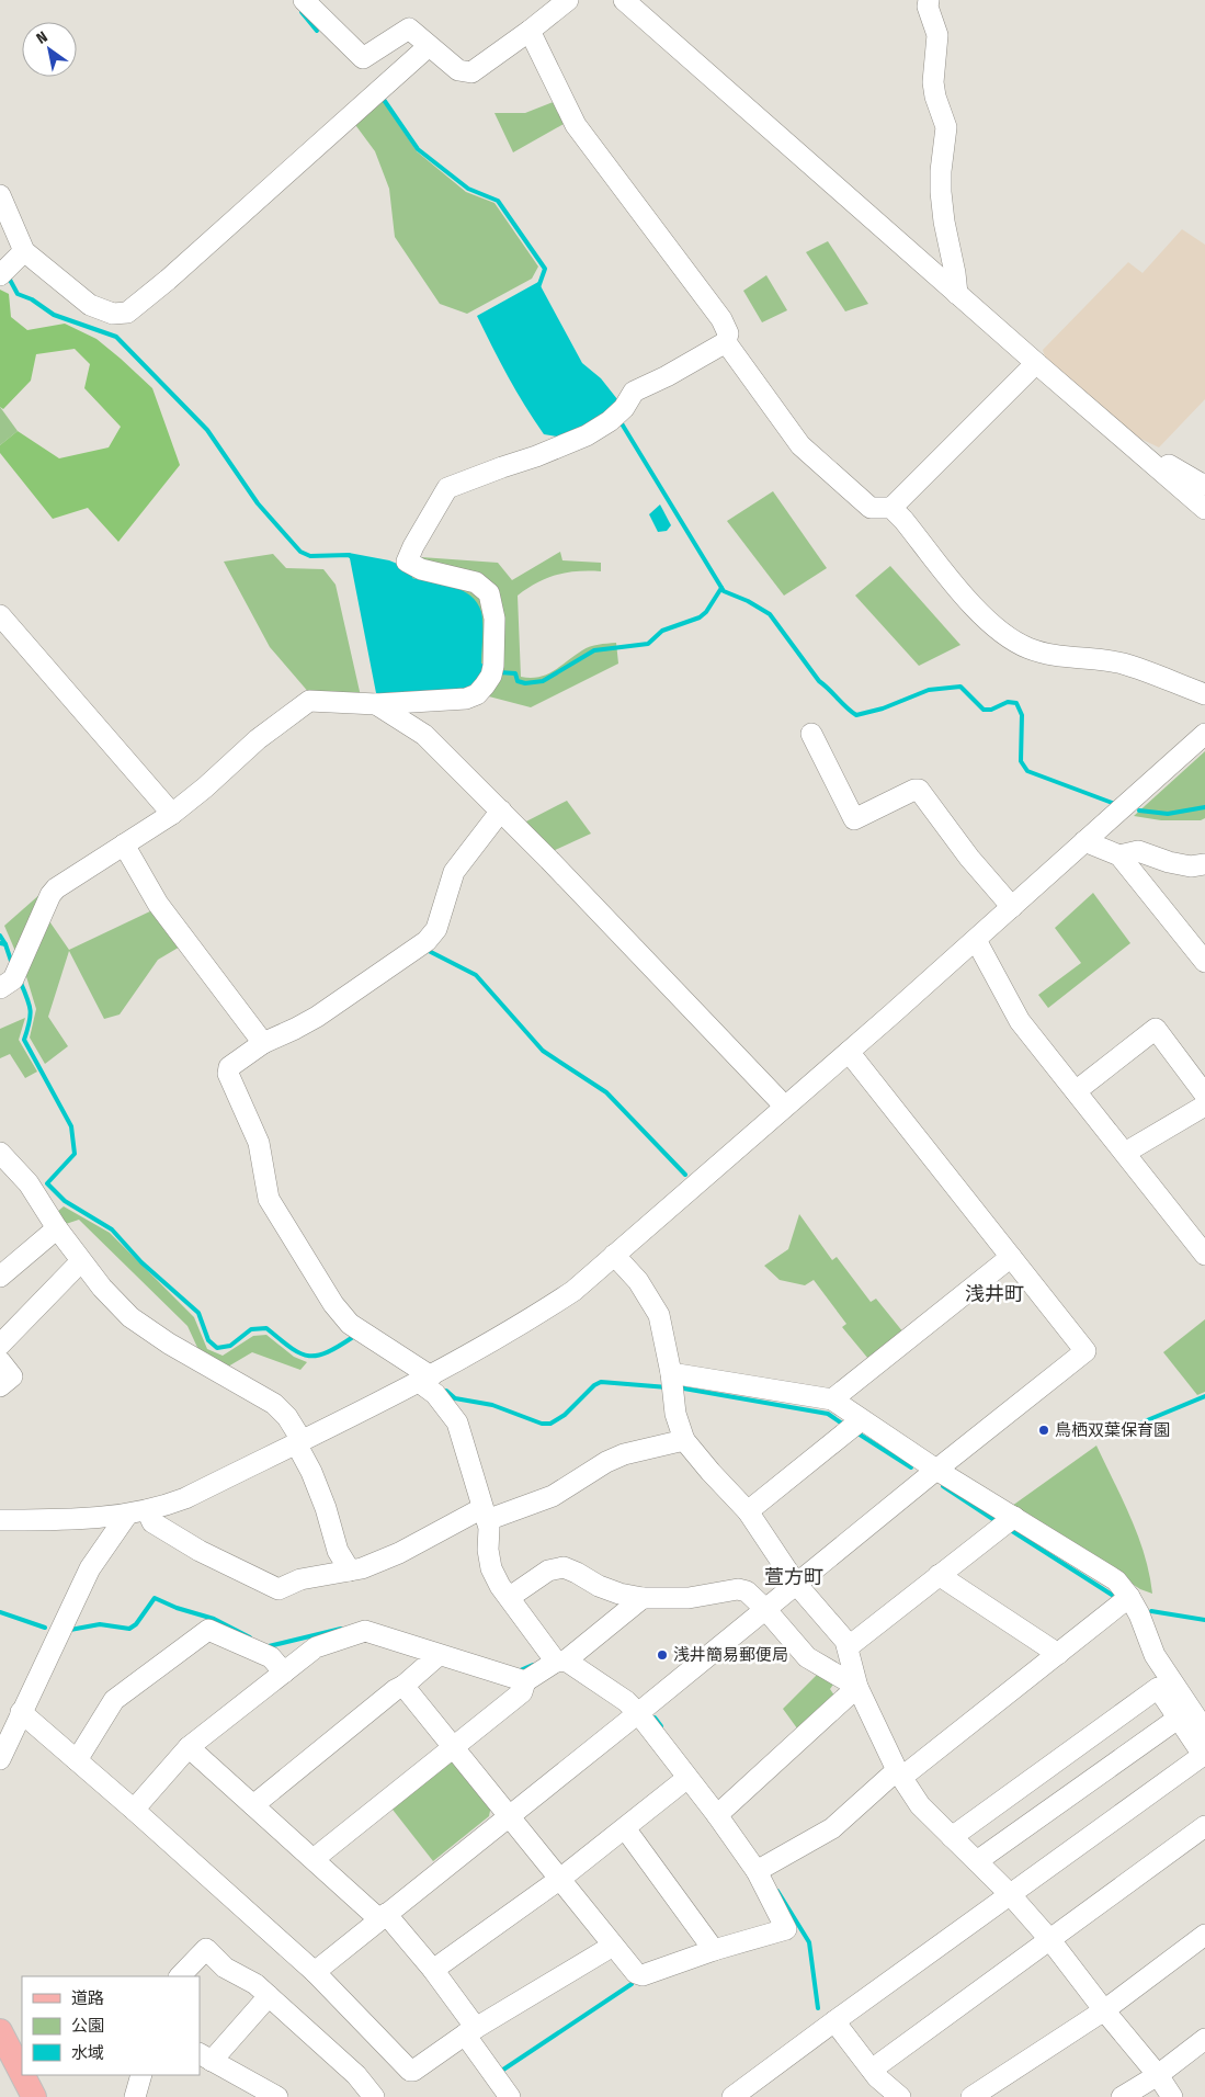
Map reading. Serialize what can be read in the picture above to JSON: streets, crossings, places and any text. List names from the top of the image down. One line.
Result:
{"districts":["浅井町","萱方町"],"places":["鳥栖双葉保育園","浅井簡易郵便局"],"legend":["道路","公園","水域"],"north":"top left"}
